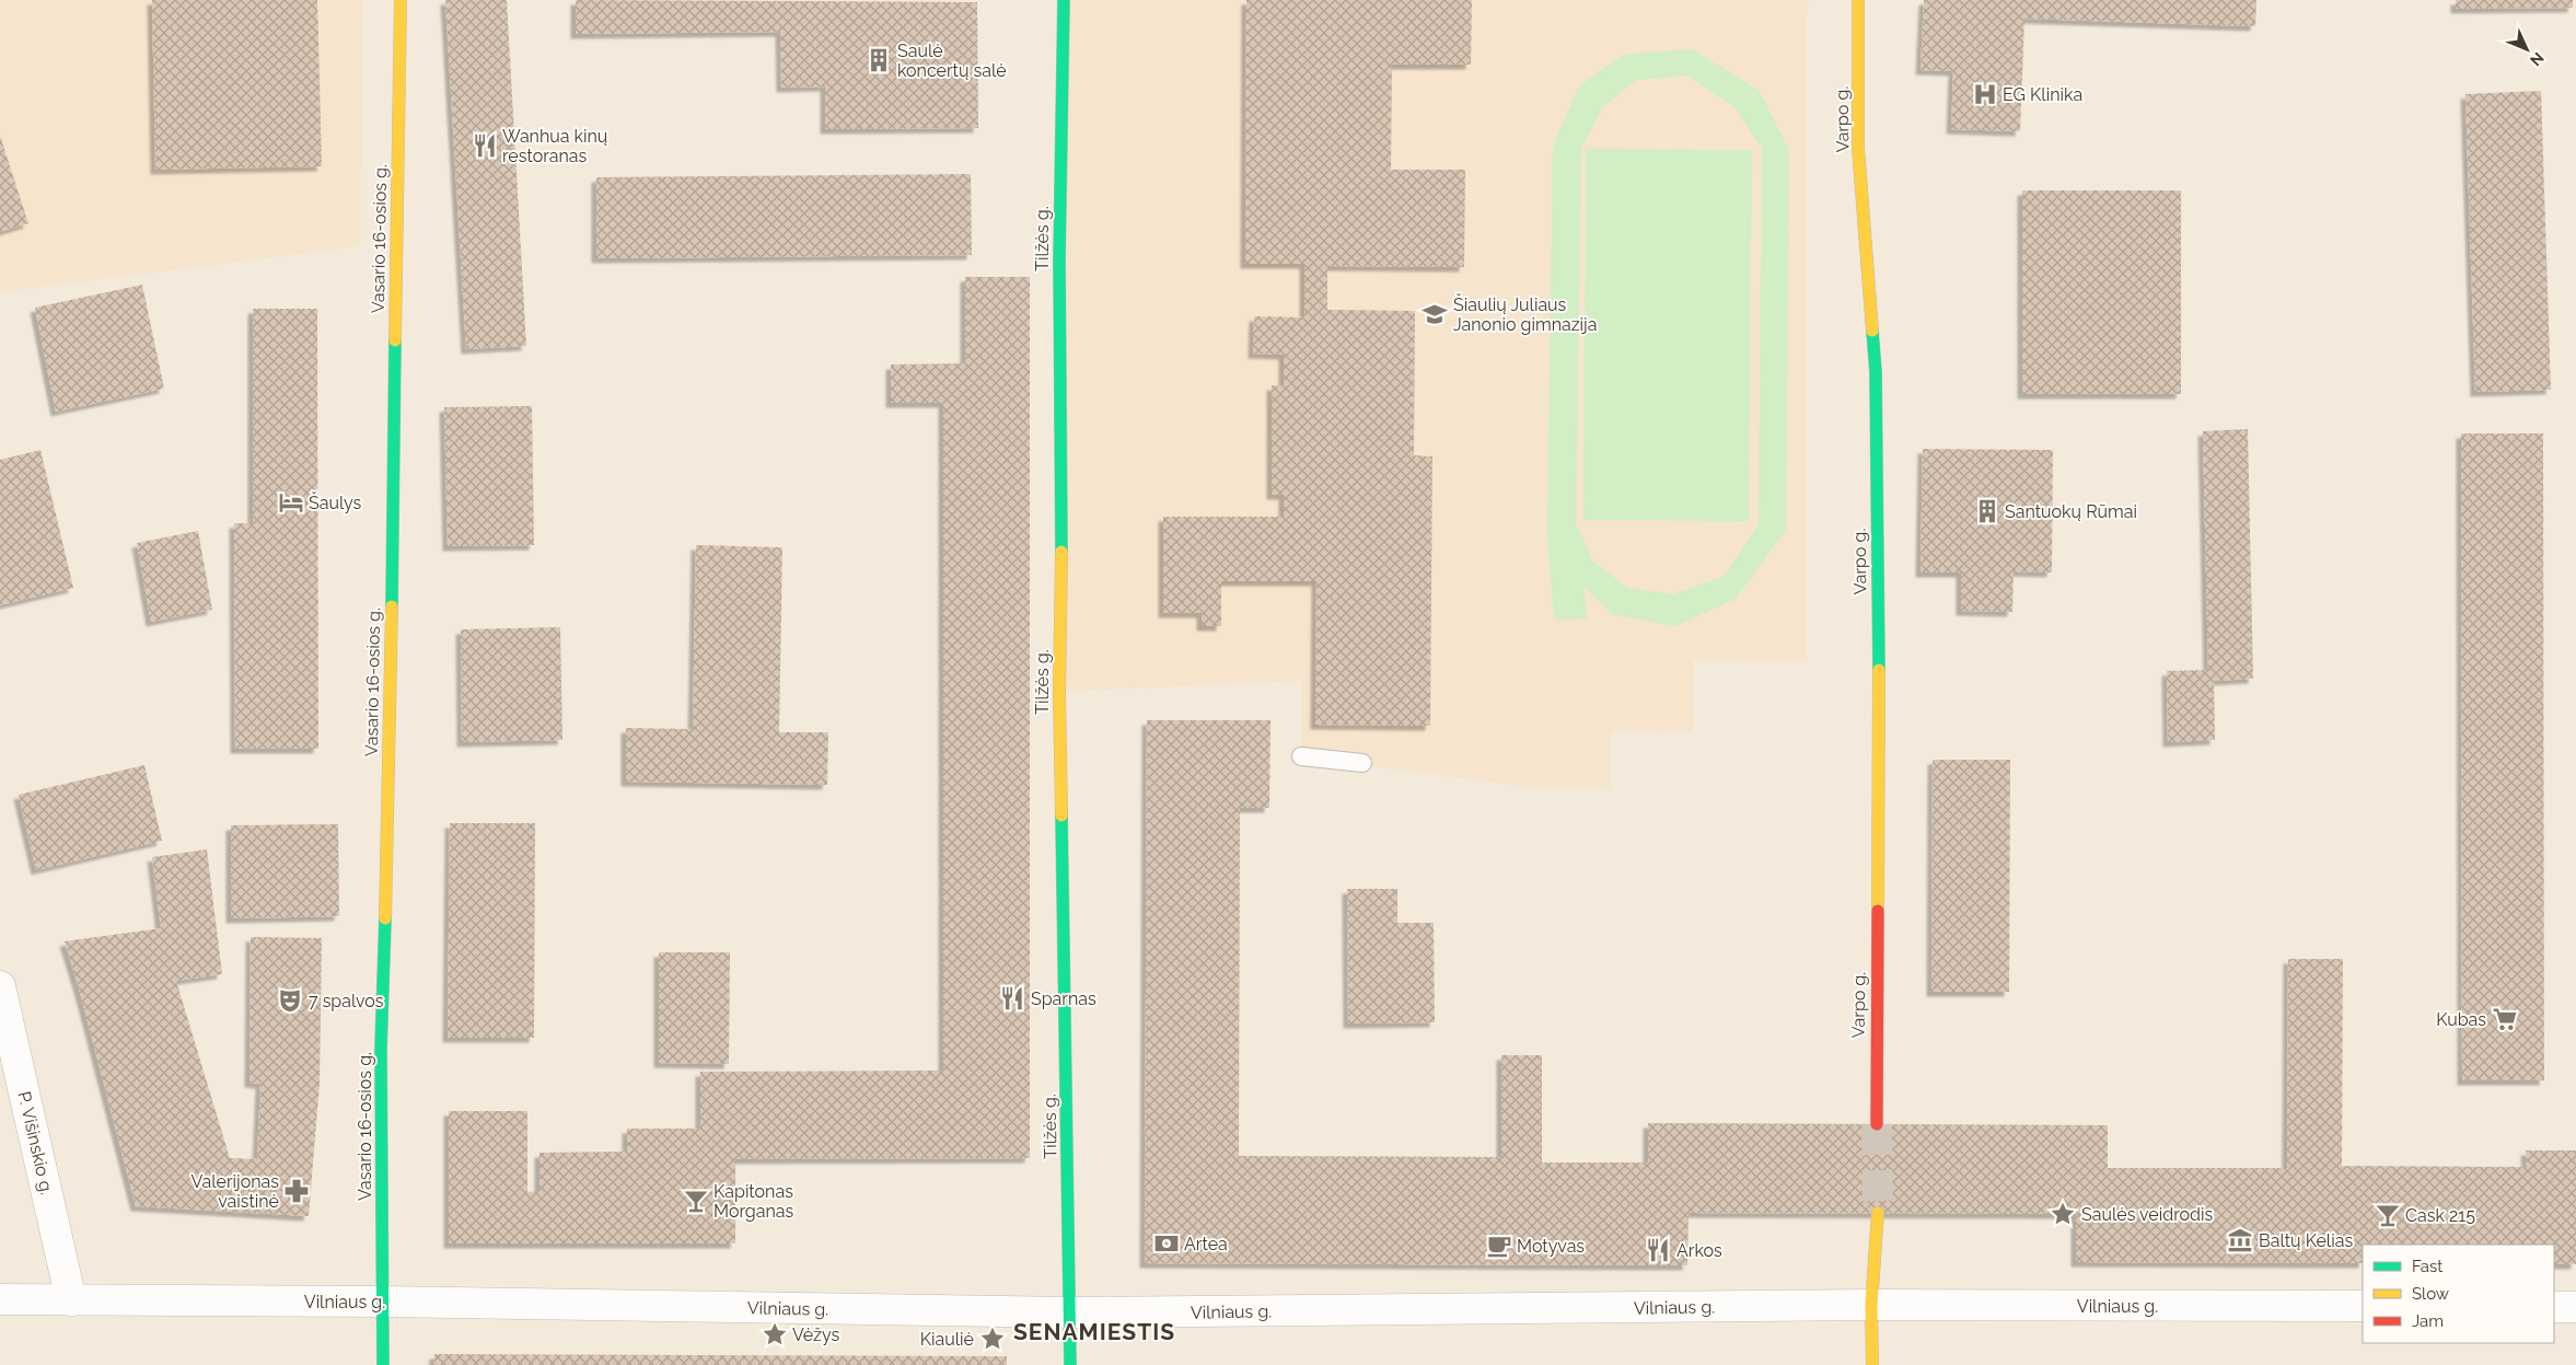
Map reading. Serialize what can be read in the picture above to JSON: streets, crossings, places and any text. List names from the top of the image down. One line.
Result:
{"streets":{"main road":["Varpo g.","Vasario 16-osios g.","Tilžės g."],"street":["P. Višinskio g.","Vilniaus g."]},"crossings":[["Vasario 16-osios g.","Vilniaus g."],["Tilžės g.","Vilniaus g."],["P. Višinskio g.","Vilniaus g."]],"districts":["SENAMIESTIS"],"places":{"building":["Saulė koncertų salė","Santuokų Rūmai"],"hospital":["EG Klinika"],"restaurant":["Wanhua kinų restoranas","Sparnas","Arkos"],"school or university":["Šiaulių Juliaus Janonio gimnazija"],"hotel":["Šaulys"],"theatre":["7 spalvos"],"supermarket":["Kubas"],"pharmacy":["Valerijonas vaistinė"],"bar":["Kapitonas Morganas","Cask 215"],"place":["Saulės veidrodis","Vėžys","Kiauliė"],"museum":["Baltų Kelias"],"bank":["Artea"],"cafe":["Motyvas"]},"legend":["Fast","Slow","Jam"],"north":"bottom right"}
